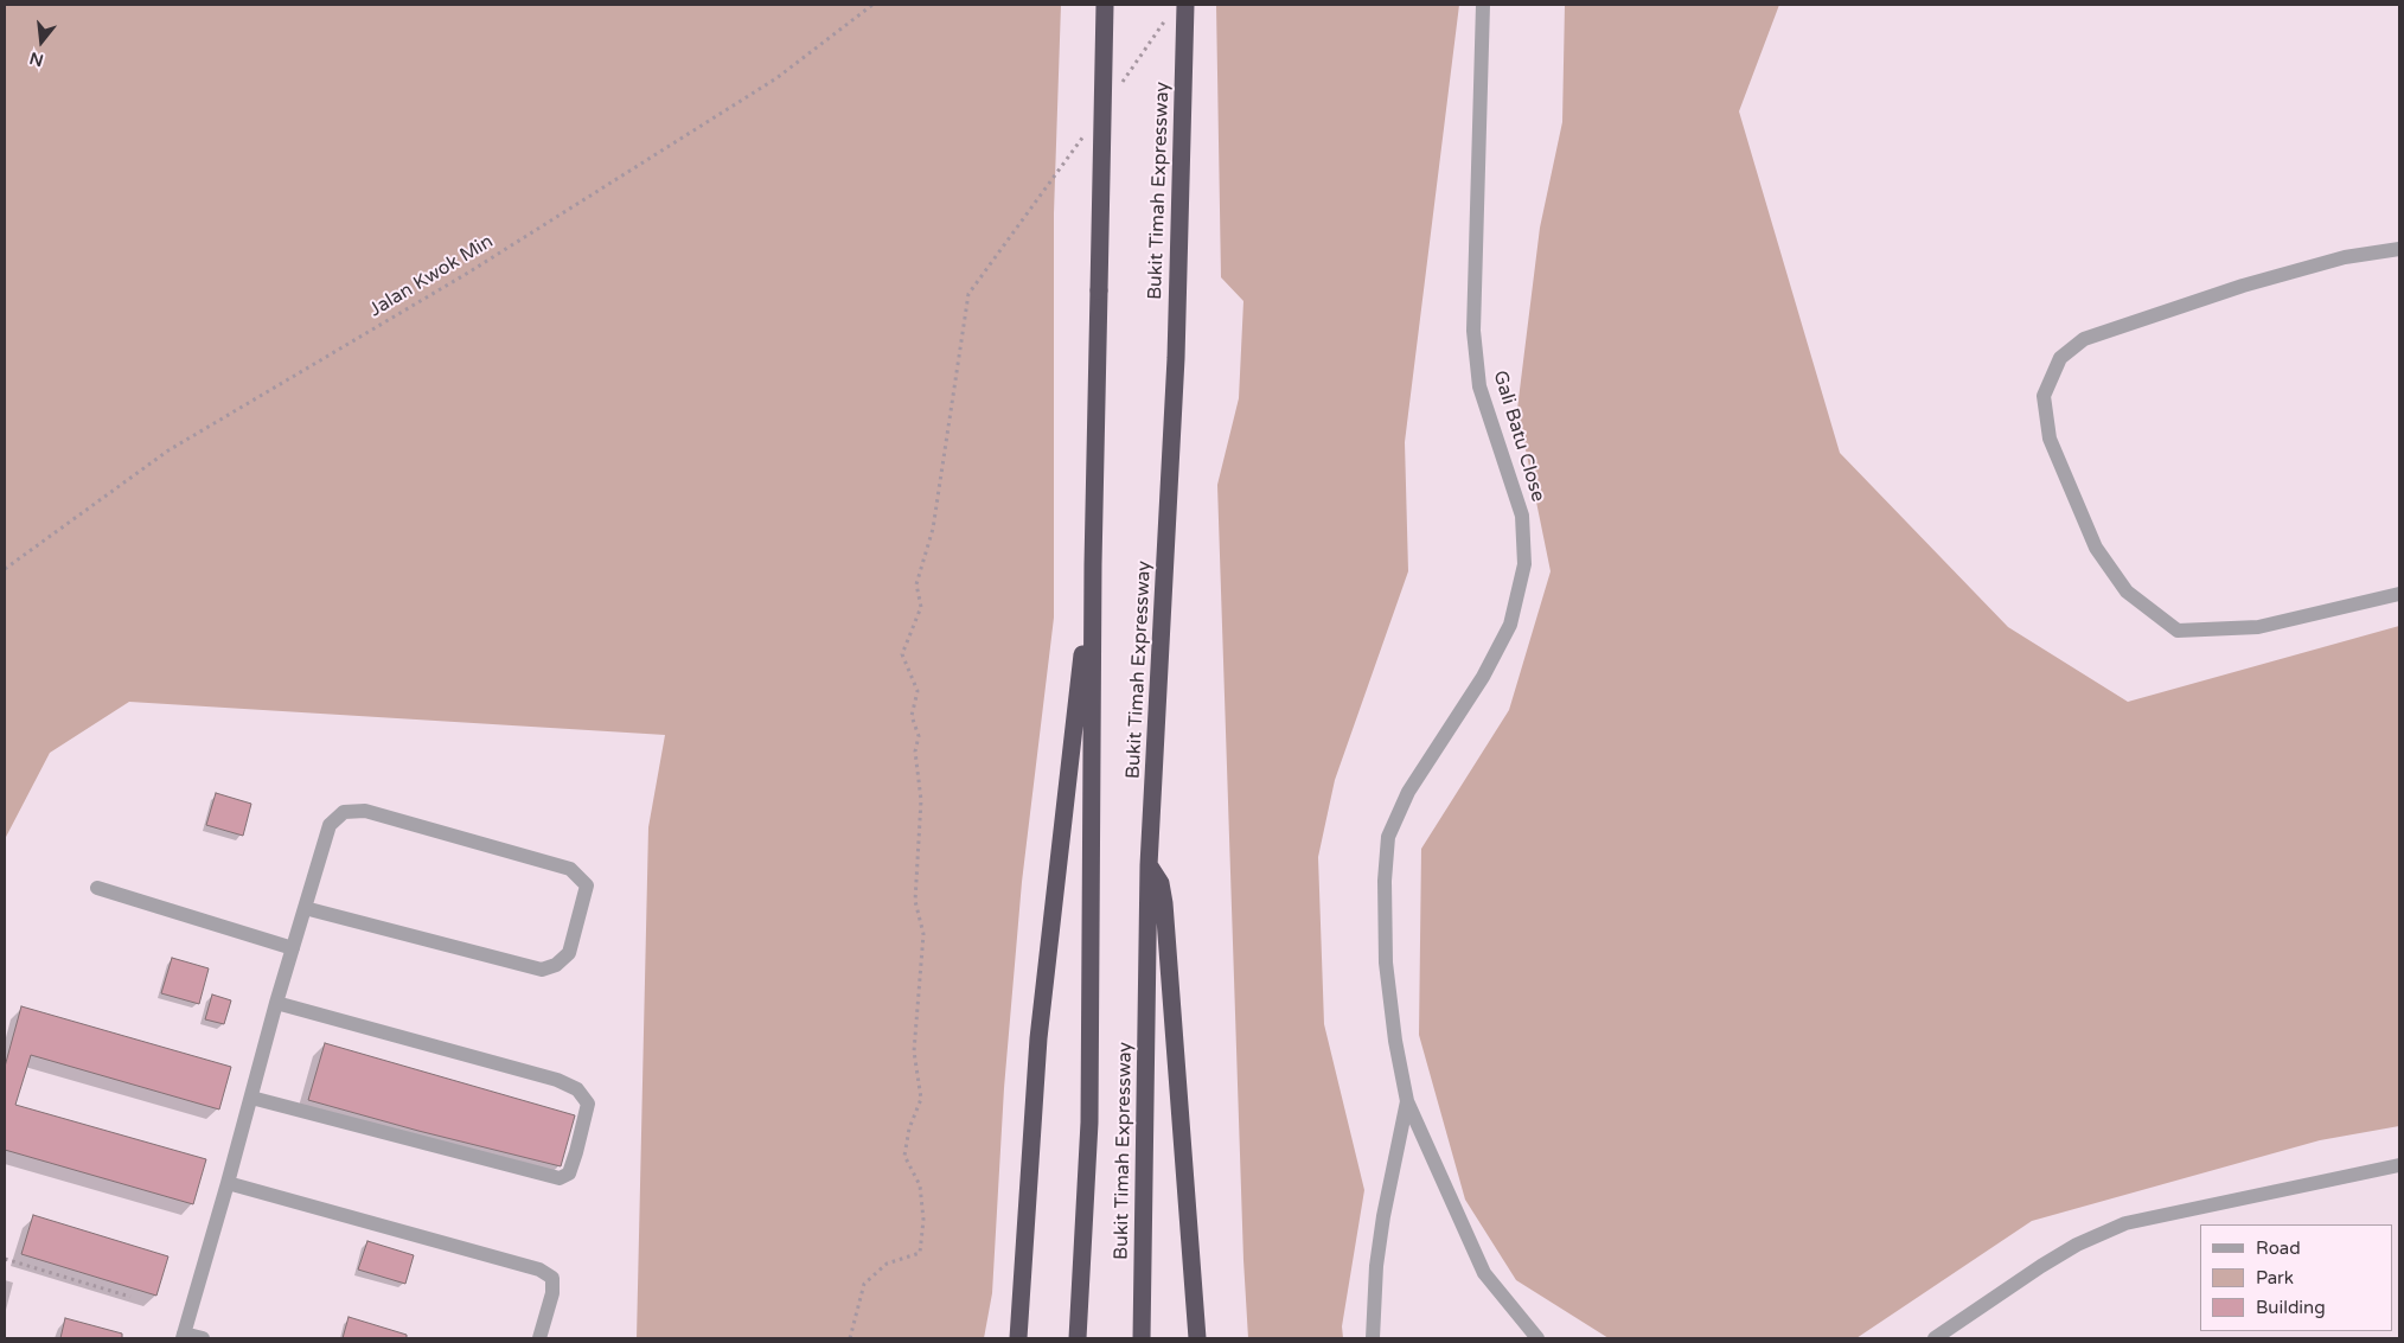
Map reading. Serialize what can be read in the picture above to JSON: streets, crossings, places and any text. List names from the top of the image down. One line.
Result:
{"streets":{"highway":["Bukit Timah Expressway"],"street":["Gali Batu Close"],"path":["Jalan Kwok Min"]},"legend":["Road","Park","Building"],"north":"bottom"}
